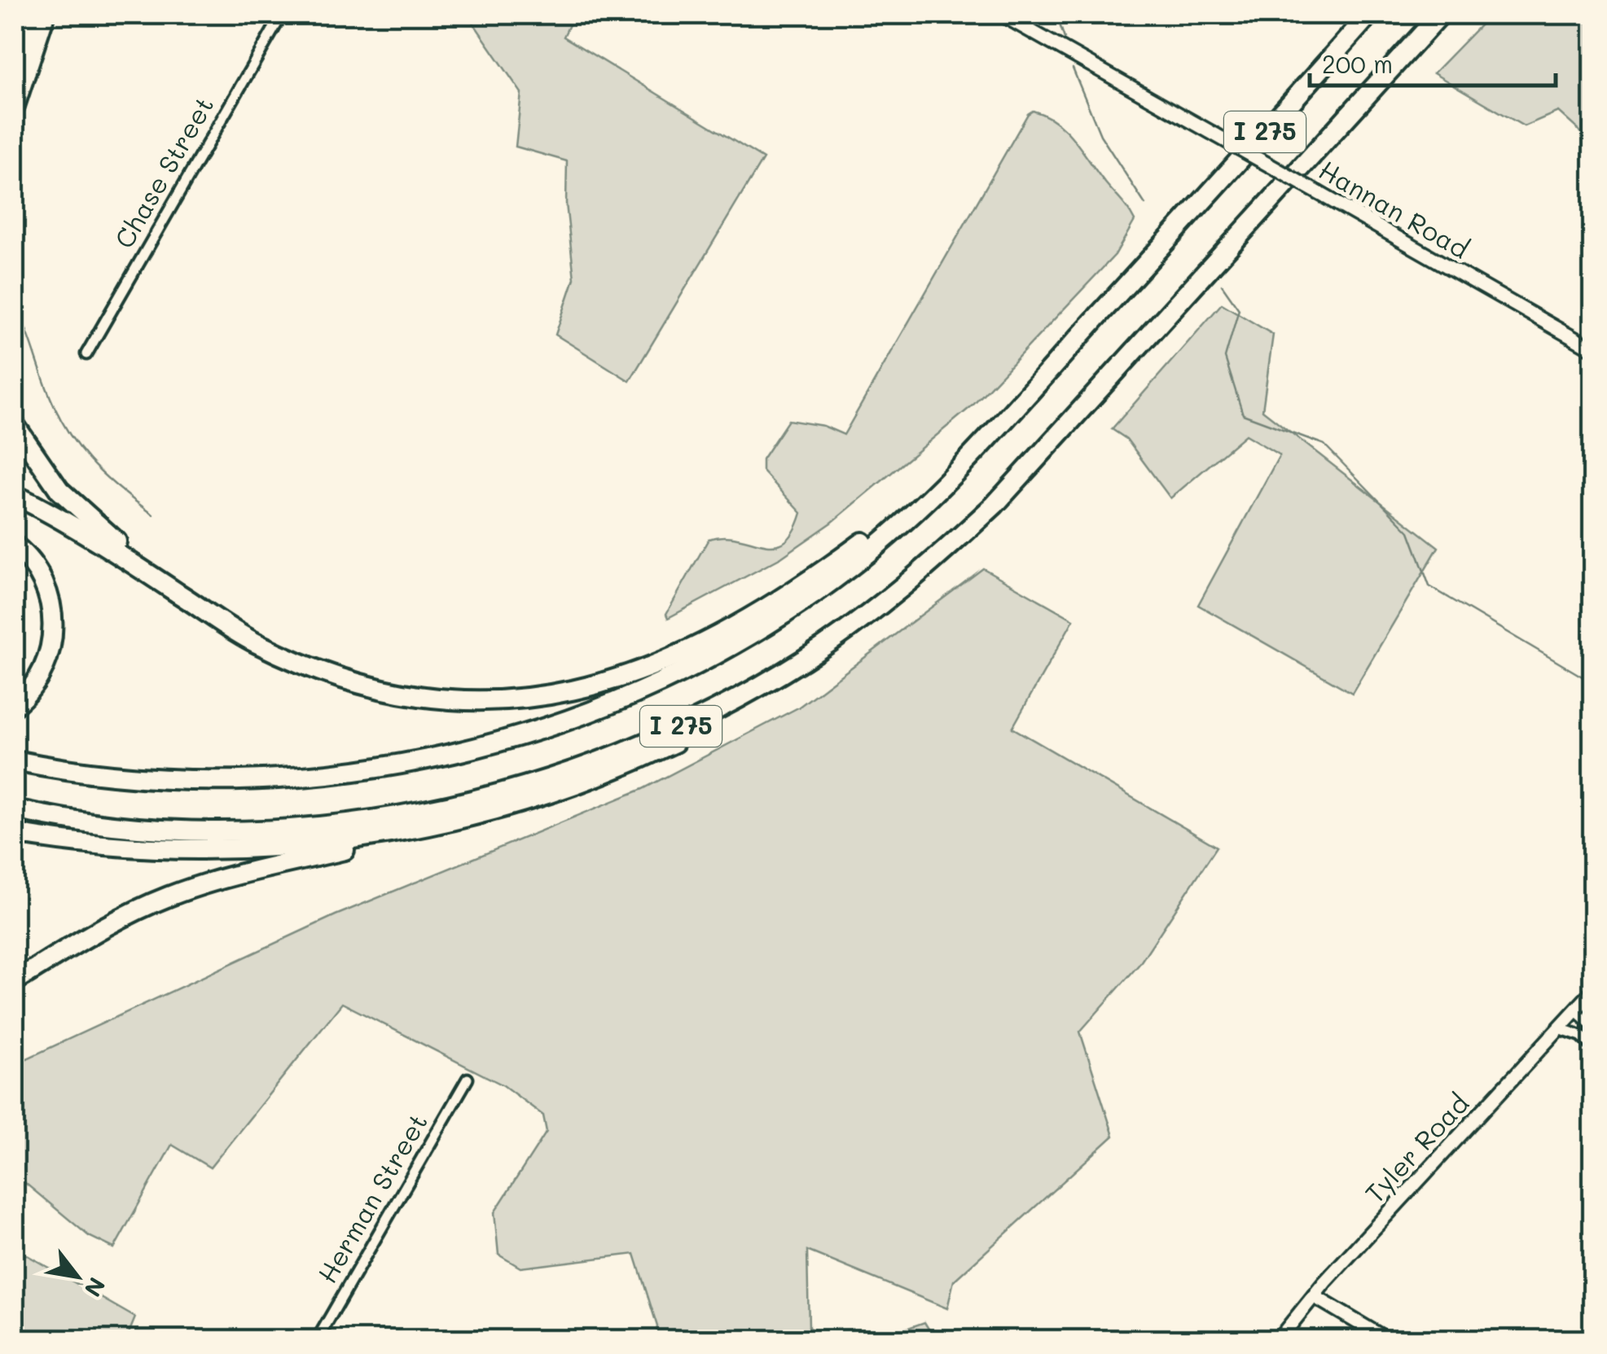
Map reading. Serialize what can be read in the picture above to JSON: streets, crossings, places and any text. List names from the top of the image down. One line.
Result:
{"streets":{"highway":["I 275"],"street":["Chase Street","Hannan Road","Tyler Road","Herman Street"]},"scale_bar":"200 m","north":"bottom right"}
